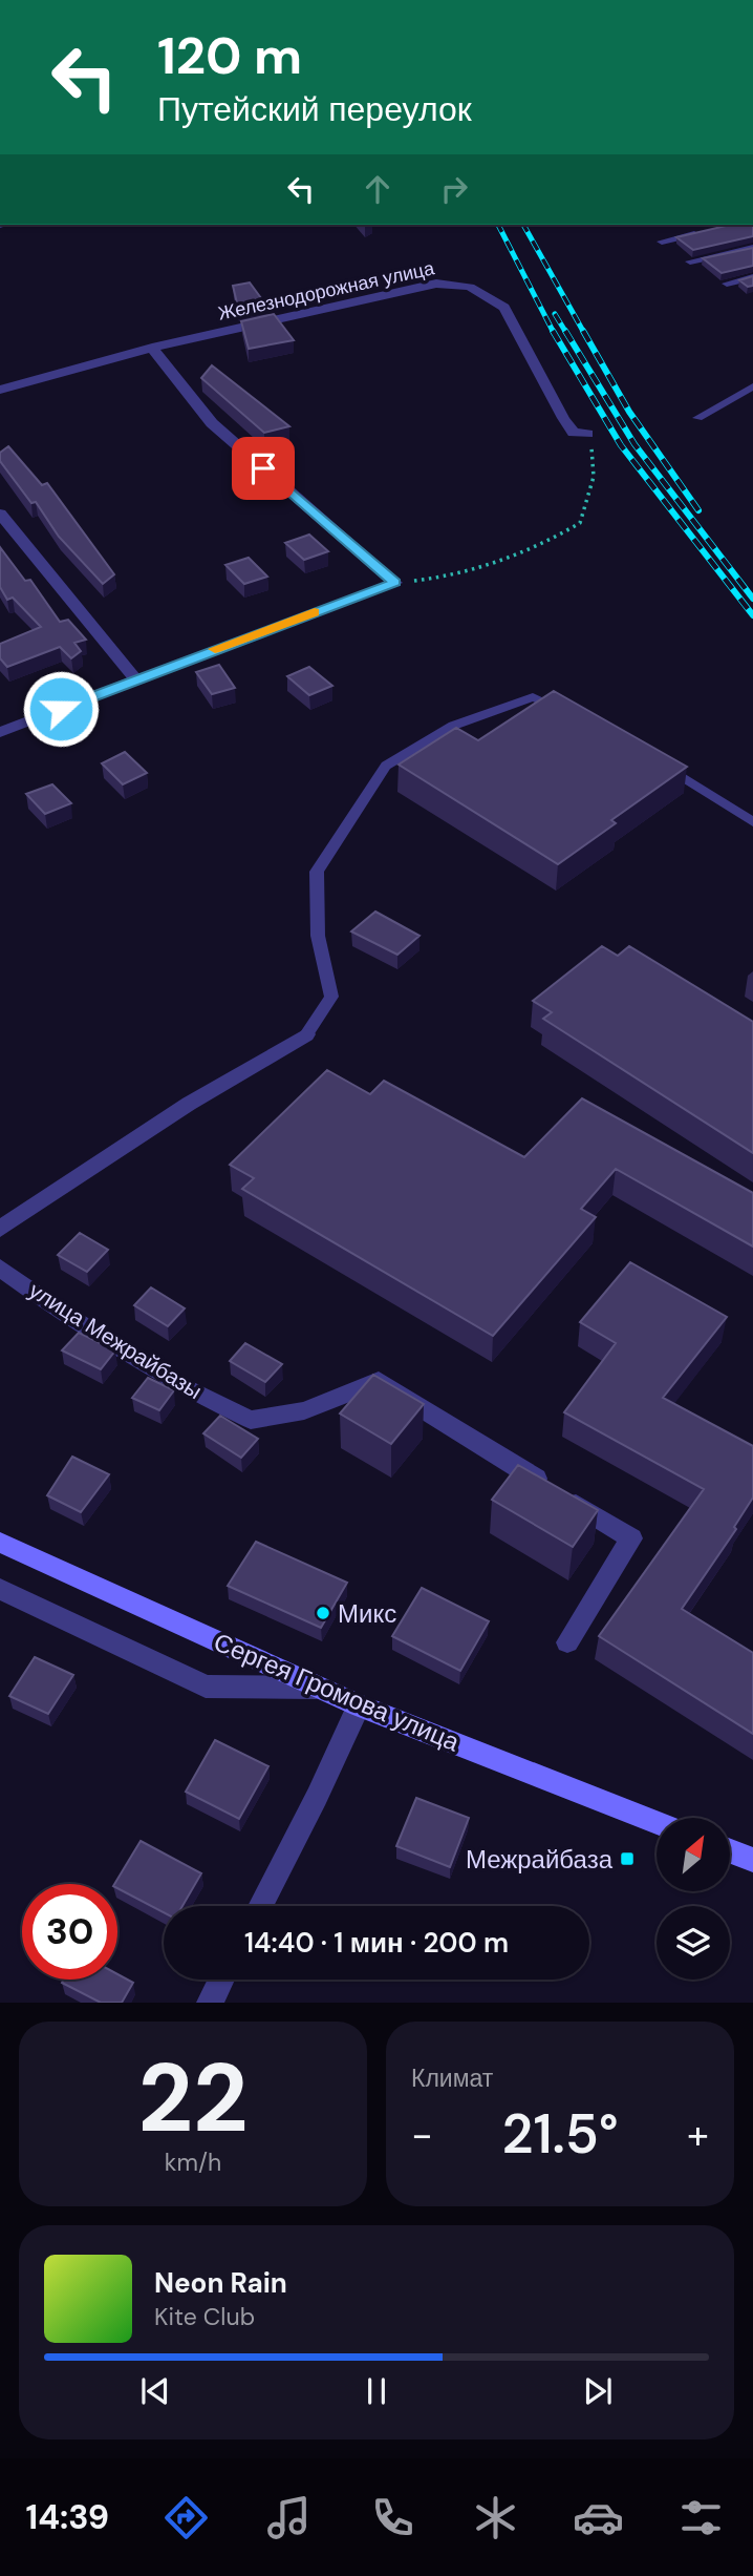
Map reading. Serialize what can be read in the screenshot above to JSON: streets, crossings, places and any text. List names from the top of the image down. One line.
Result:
{"streets":{"street":["Железнодорожная улица","улица Межрайбазы","Сергея Громова улица"]},"places":{"other":["Микс"],"transit":["Межрайбаза"]},"north":"top right","page":{"turn":["120 m","Путейский переулок"],"limit":"30","trip":"14:40 · 1 мин · 200 m","tile":[["22","km/h"],"Климат"],"heat":["−","21.5°","+"],"song":["Neon Rain","Kite Club"],"tabs":"14:39"}}
